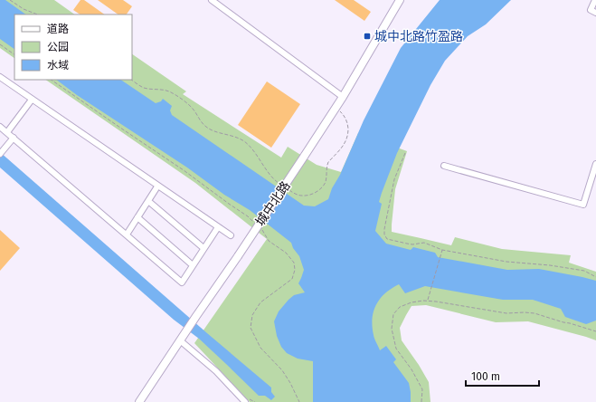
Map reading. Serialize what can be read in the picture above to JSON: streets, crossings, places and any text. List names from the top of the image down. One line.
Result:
{"streets":{"street":["城中北路"]},"places":{"transit":["城中北路竹盈路"]},"legend":["道路","公园","水域"],"scale_bar":"100 m"}
